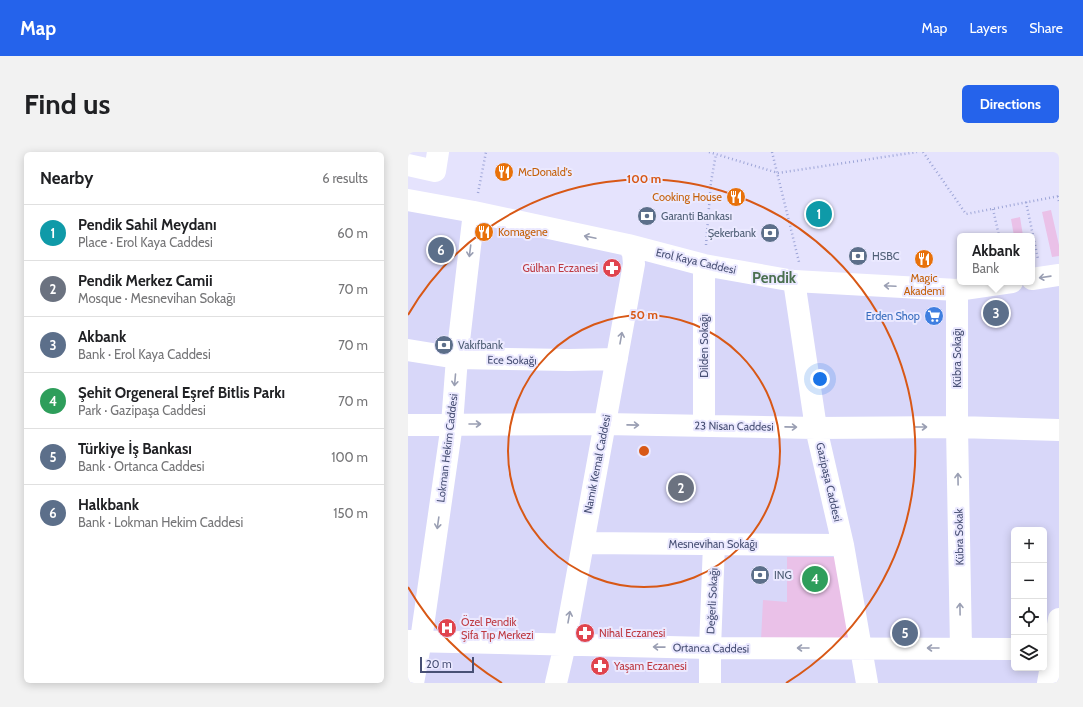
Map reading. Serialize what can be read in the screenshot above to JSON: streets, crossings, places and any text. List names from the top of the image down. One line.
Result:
{"streets":{"street":["Erol Kaya Caddesi","Dilden Sokağı","Kübra Sokağı","Ece Sokağı","23 Nisan Caddesi","Lokman Hekim Caddesi","Namık Kemal Caddesi","Gazipaşa Caddesi","Kübra Sokak","Mesnevihan Sokağı","Değerli Sokağı","Ortanca Caddesi"]},"crossings":[["Erol Kaya Caddesi","Dilden Sokağı"],["Erol Kaya Caddesi","Kübra Sokağı"],["Erol Kaya Caddesi","Lokman Hekim Caddesi"],["Erol Kaya Caddesi","Namık Kemal Caddesi"],["Erol Kaya Caddesi","Gazipaşa Caddesi"],["Dilden Sokağı","23 Nisan Caddesi"],["Kübra Sokağı","23 Nisan Caddesi"],["Kübra Sokağı","Kübra Sokak"],["Ece Sokağı","Lokman Hekim Caddesi"],["Ece Sokağı","Namık Kemal Caddesi"],["23 Nisan Caddesi","Lokman Hekim Caddesi"],["23 Nisan Caddesi","Namık Kemal Caddesi"],["23 Nisan Caddesi","Gazipaşa Caddesi"],["23 Nisan Caddesi","Kübra Sokak"],["Lokman Hekim Caddesi","Ortanca Caddesi"],["Namık Kemal Caddesi","Mesnevihan Sokağı"],["Namık Kemal Caddesi","Ortanca Caddesi"],["Gazipaşa Caddesi","Mesnevihan Sokağı"],["Gazipaşa Caddesi","Ortanca Caddesi"],["Kübra Sokak","Ortanca Caddesi"],["Mesnevihan Sokağı","Değerli Sokağı"],["Değerli Sokağı","Ortanca Caddesi"]],"one_way":["Erol Kaya Caddesi","23 Nisan Caddesi","Lokman Hekim Caddesi","Namık Kemal Caddesi","Kübra Sokak","Ortanca Caddesi"],"districts":["Pendik"],"places":{"restaurant":["McDonald's","Cooking House","Komagene","Magic Akademi"],"bank":["Garanti Bankası","Şekerbank","HSBC","Vakıfbank","ING"],"pharmacy":["Gülhan Eczanesi","Nihal Eczanesi","Yaşam Eczanesi"],"supermarket":["Erden Shop"],"hospital":["Özel Pendik Şifa Tıp Merkezi"]},"scale_bar":"20 m","page":{"header":"Map","nav":["Map","Layers","Share"],"buttons":"Directions","title":"Find us","heading":["Nearby","6 results"],"pins":["1","6","3","2","4","5"],"list":[{"mark":"1","name":"Pendik Sahil Meydanı","note":"Place · Erol Kaya Caddesi","value":"60 m"},{"mark":"2","name":"Pendik Merkez Camii","note":"Mosque · Mesnevihan Sokağı","value":"70 m"},{"mark":"3","name":"Akbank","note":"Bank · Erol Kaya Caddesi","value":"70 m"},{"mark":"4","name":"Şehit Orgeneral Eşref Bitlis Parkı","note":"Park · Gazipaşa Caddesi","value":"70 m"},{"mark":"5","name":"Türkiye İş Bankası","note":"Bank · Ortanca Caddesi","value":"100 m"},{"mark":"6","name":"Halkbank","note":"Bank · Lokman Hekim Caddesi","value":"150 m"}],"popup":["Akbank","Bank"],"map_buttons":["+","−"],"scale":"20 m"},"rings":["100 m","50 m"]}
